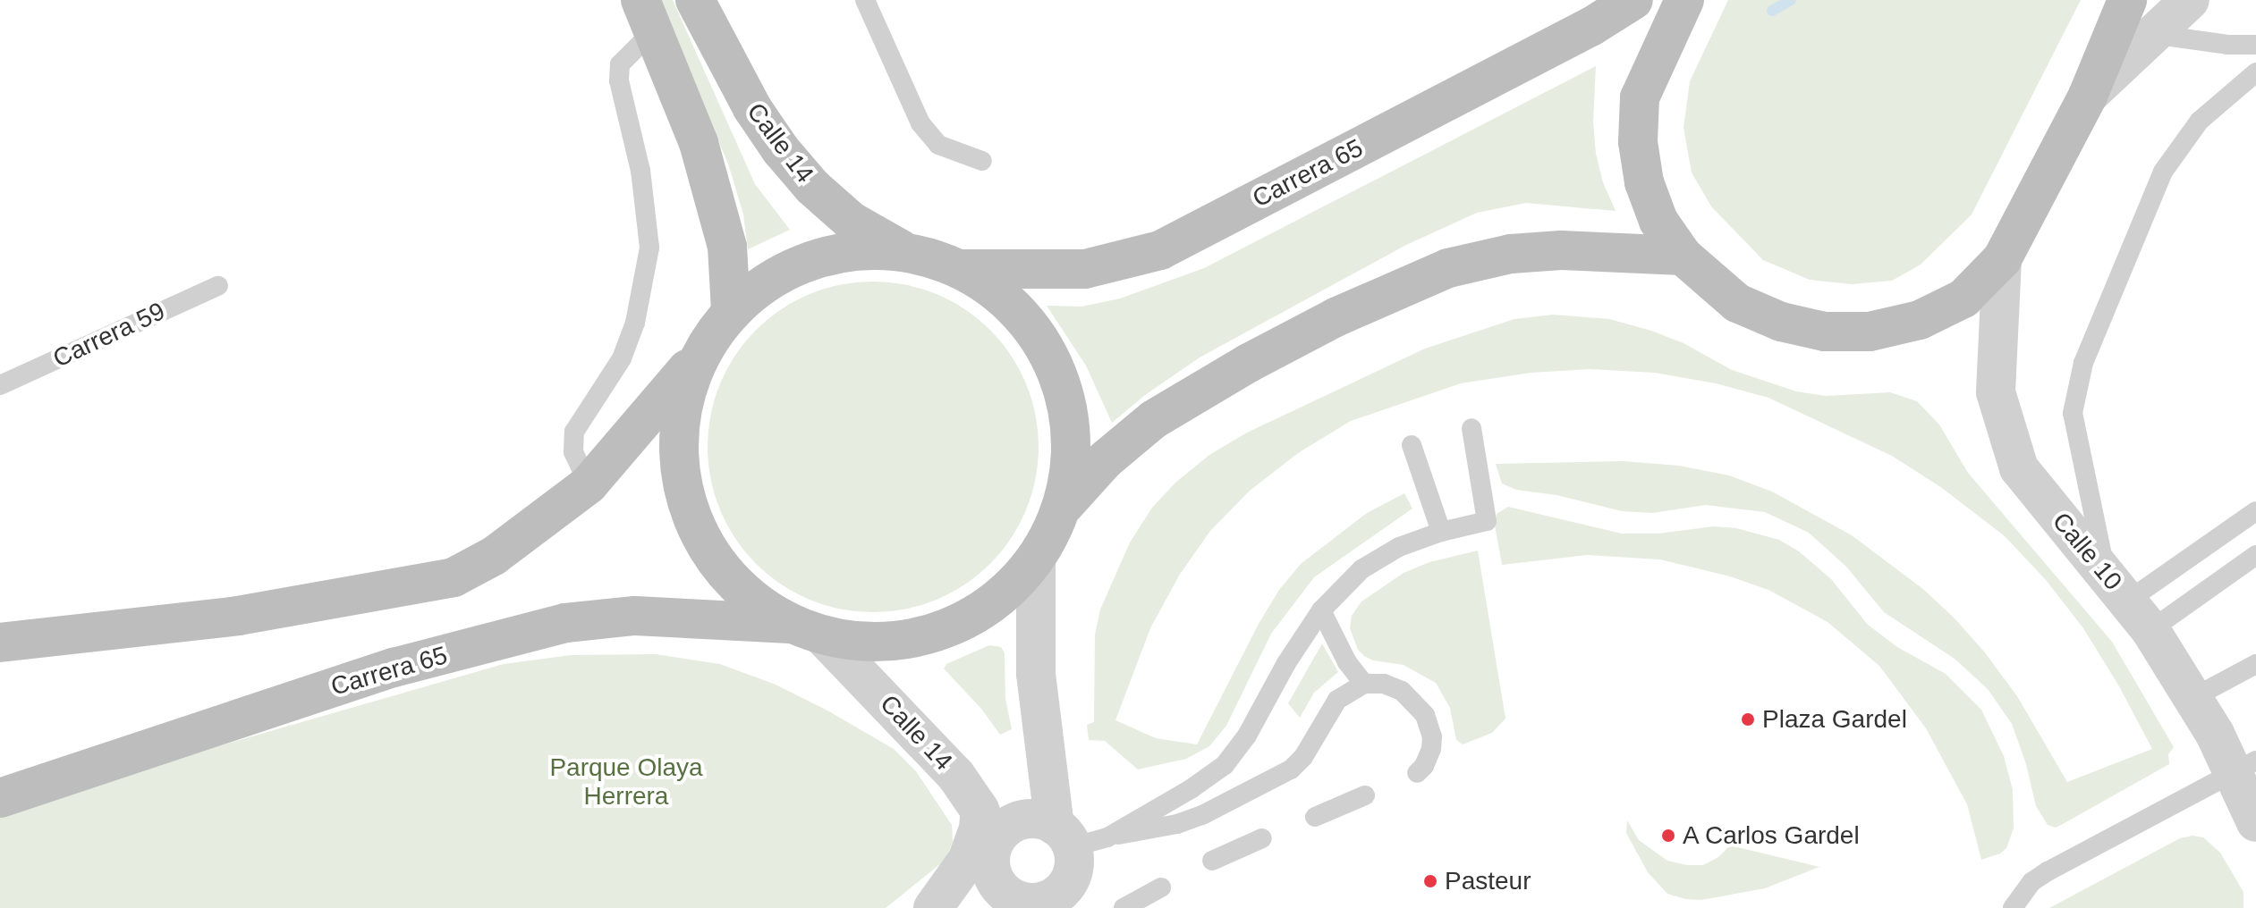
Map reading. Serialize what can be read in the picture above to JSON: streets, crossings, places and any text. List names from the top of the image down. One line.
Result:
{"streets":{"main road":["Calle 14","Carrera 65"],"street":["Calle 10"],"lane":["Carrera 59"]},"crossings":[["Calle 14","Carrera 65"]],"parks":["Parque Olaya Herrera"],"places":["Plaza Gardel","A Carlos Gardel","Pasteur"]}
